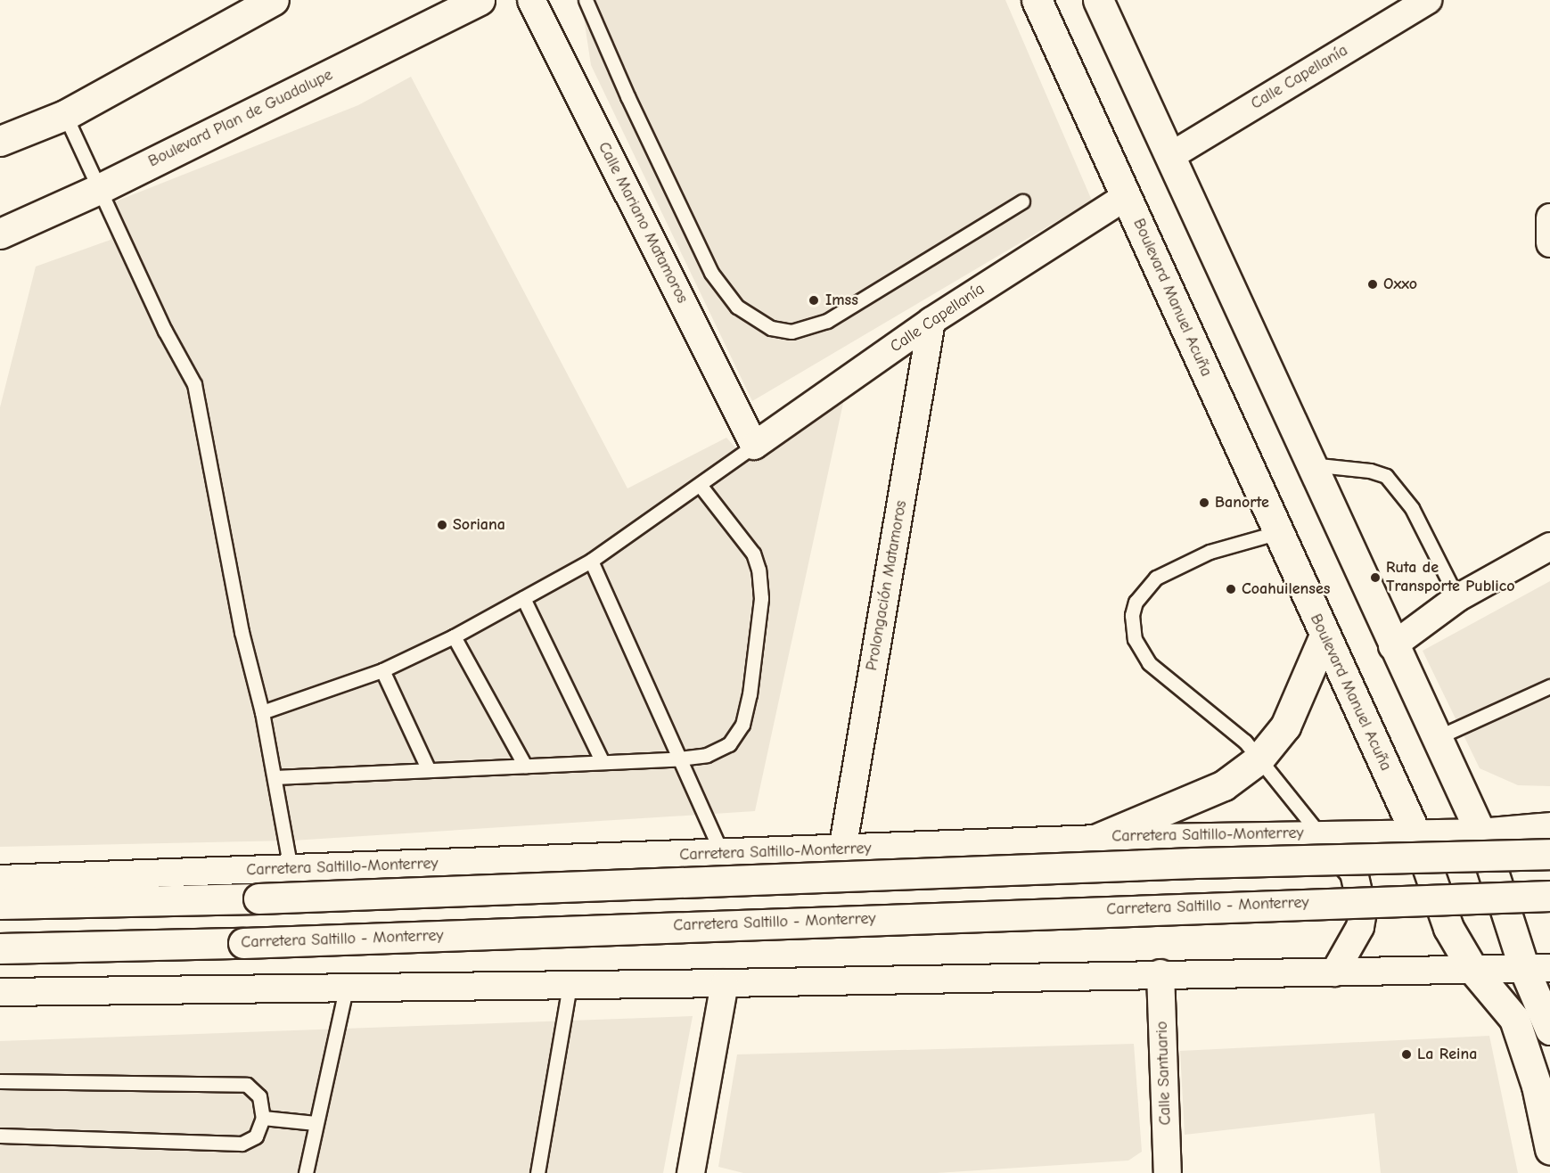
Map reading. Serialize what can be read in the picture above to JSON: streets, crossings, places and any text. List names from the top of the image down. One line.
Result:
{"streets":{"main road":["Boulevard Plan de Guadalupe","Boulevard Manuel Acuña","Carretera Saltillo - Monterrey"],"street":["Calle Capellanía","Calle Mariano Matamoros","Prolongación Matamoros","Carretera Saltillo-Monterrey","Calle Santuario"]},"crossings":[["Calle Capellanía","Calle Mariano Matamoros"],["Calle Capellanía","Boulevard Manuel Acuña"],["Calle Capellanía","Prolongación Matamoros"],["Boulevard Manuel Acuña","Carretera Saltillo-Monterrey"],["Prolongación Matamoros","Carretera Saltillo-Monterrey"]],"places":["Oxxo","Imss","Banorte","Soriana","Ruta de Transporte Publico","Coahuilenses","La Reina"]}
